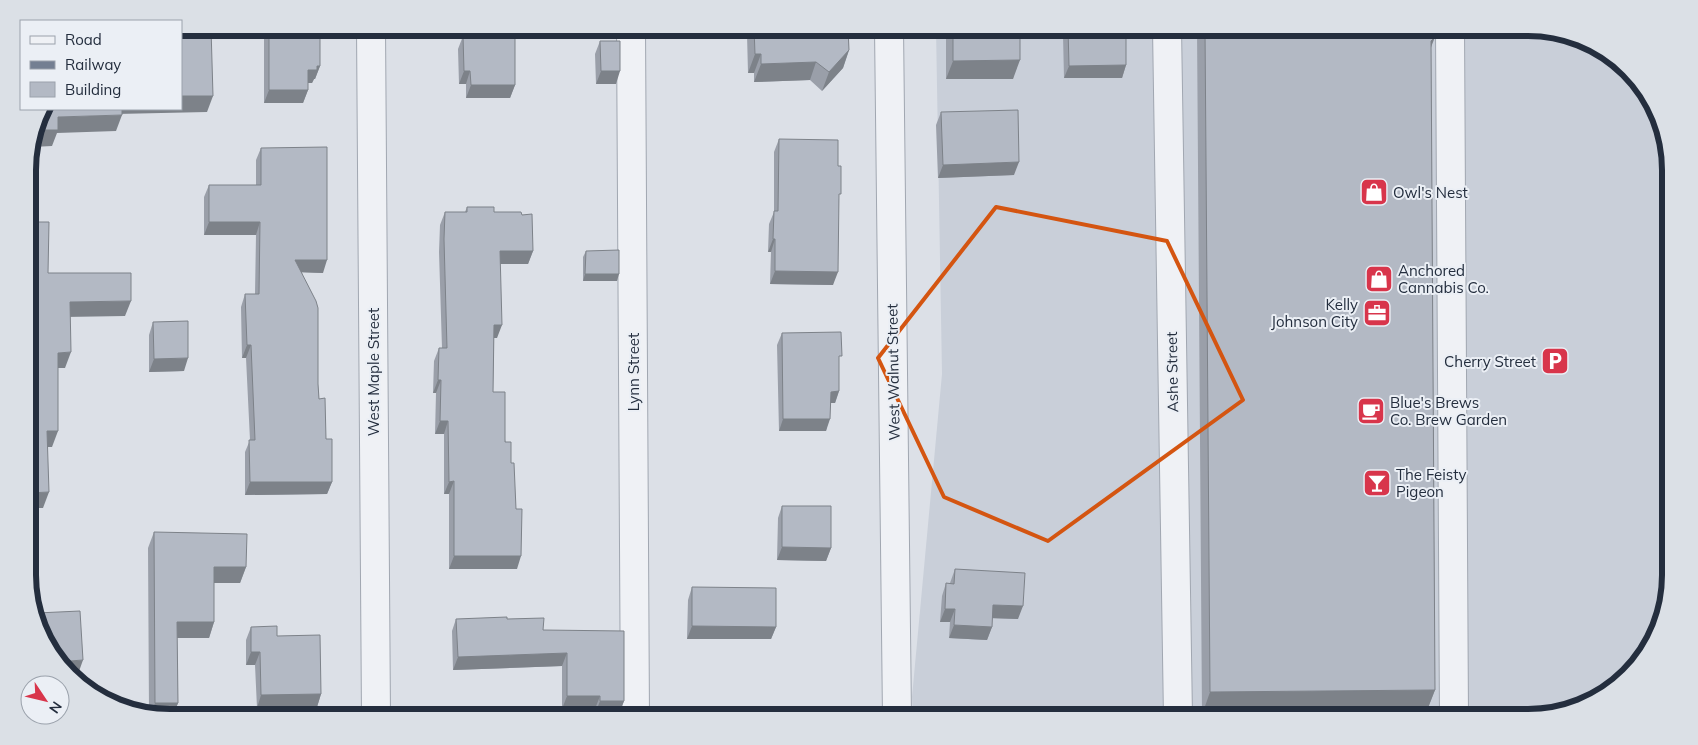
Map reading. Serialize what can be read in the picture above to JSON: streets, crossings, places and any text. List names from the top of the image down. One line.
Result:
{"streets":{"street":["West Maple Street","Lynn Street","West Walnut Street","Ashe Street"]},"places":{"shop":["Owl's Nest","Anchored Cannabis Co."],"office":["Kelly Johnson City"],"parking":["Cherry Street"],"cafe":["Blue's Brews Co. Brew Garden"],"bar":["The Feisty Pigeon"]},"legend":["Road","Railway","Building"],"north":"bottom right"}
